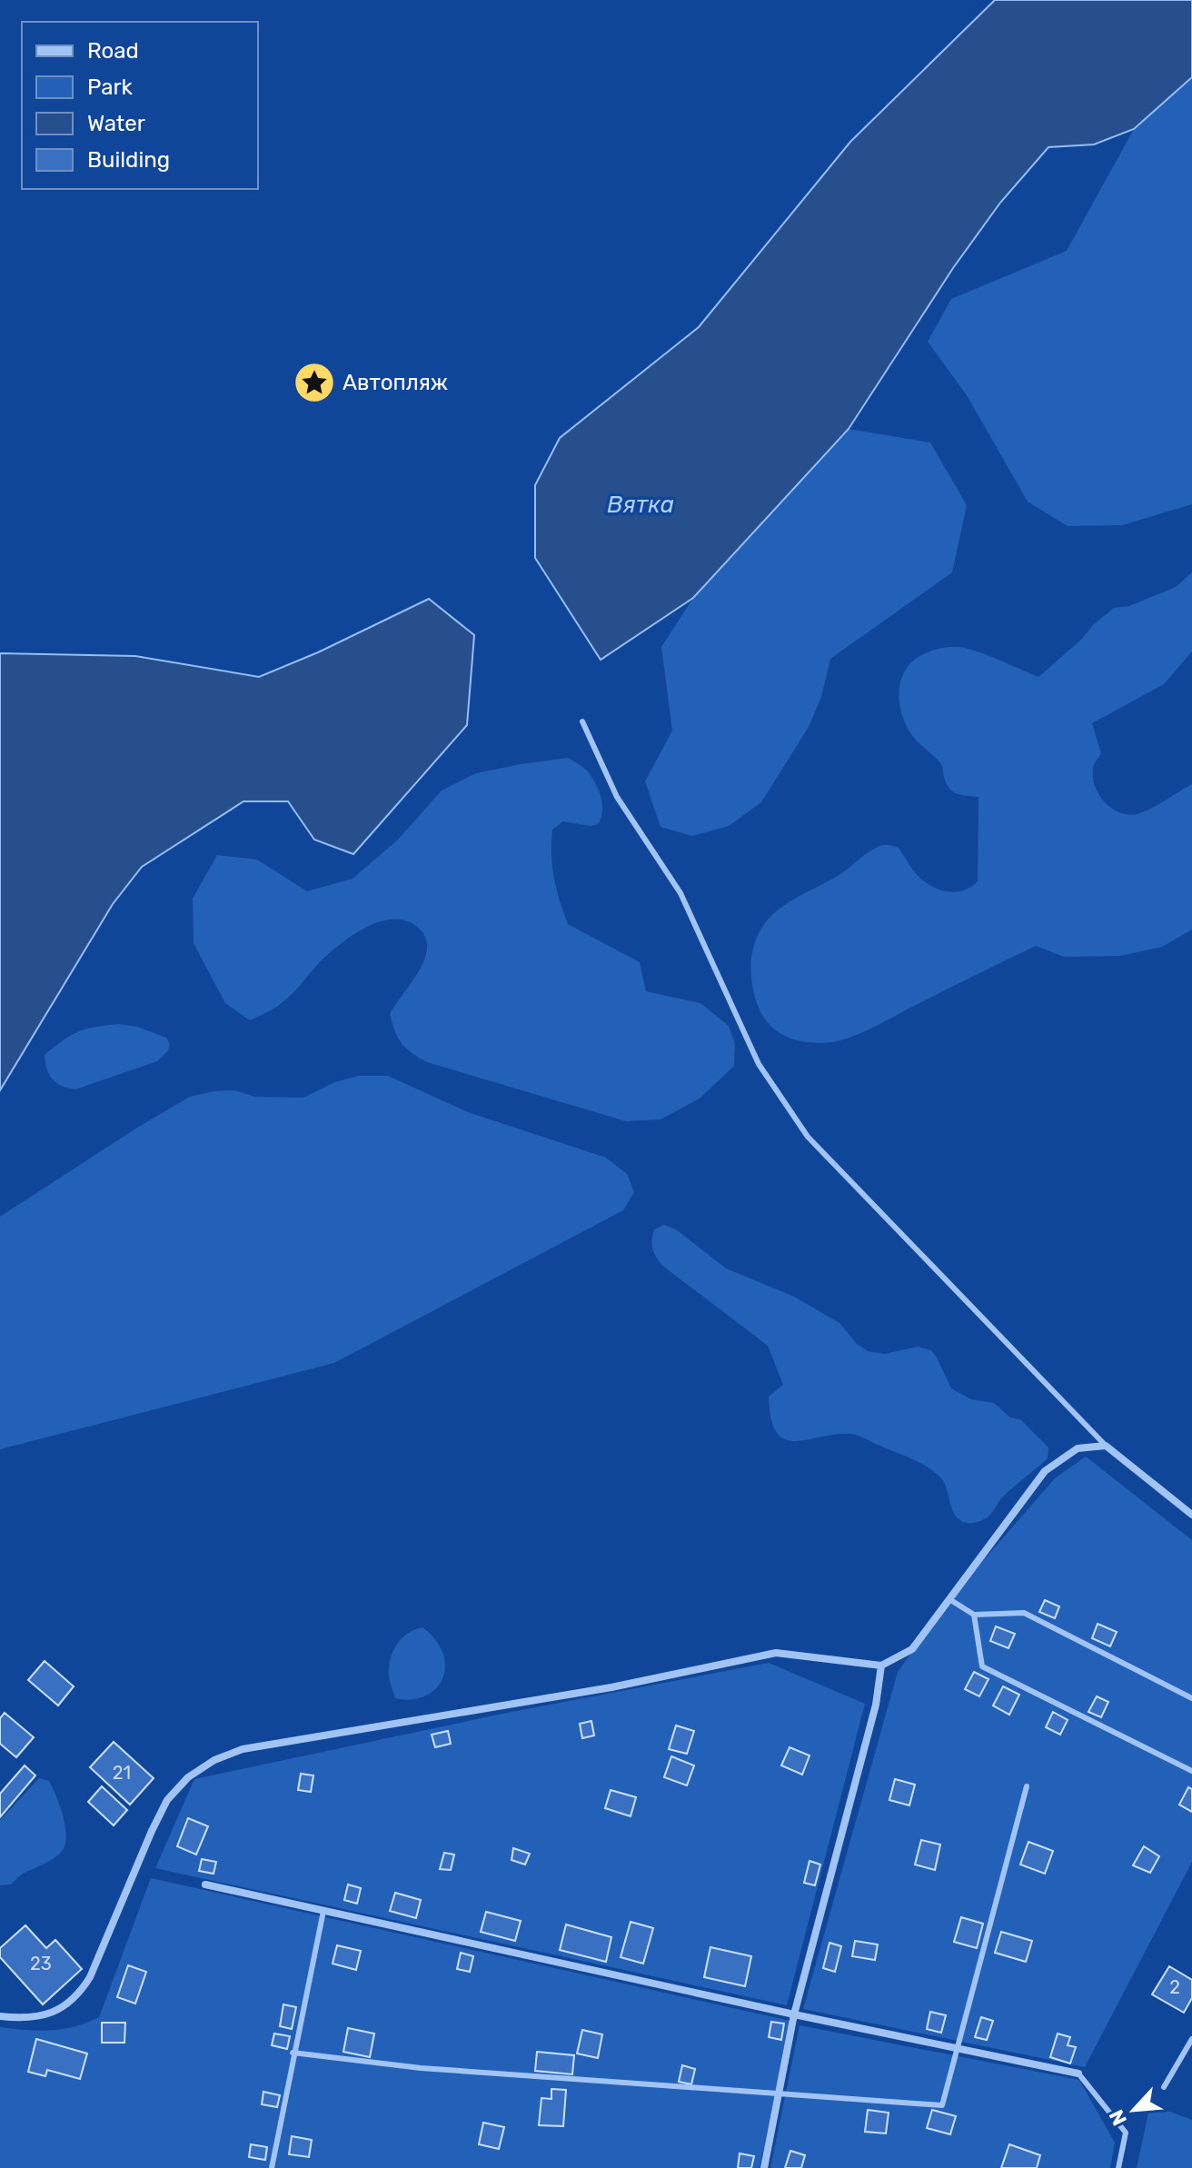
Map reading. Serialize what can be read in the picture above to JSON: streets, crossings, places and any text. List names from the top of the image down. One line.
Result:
{"water":["Вятка"],"places":{"place":["Автопляж"]},"house_numbers":["21","23","2"],"legend":["Road","Park","Water","Building"],"north":"bottom left"}
